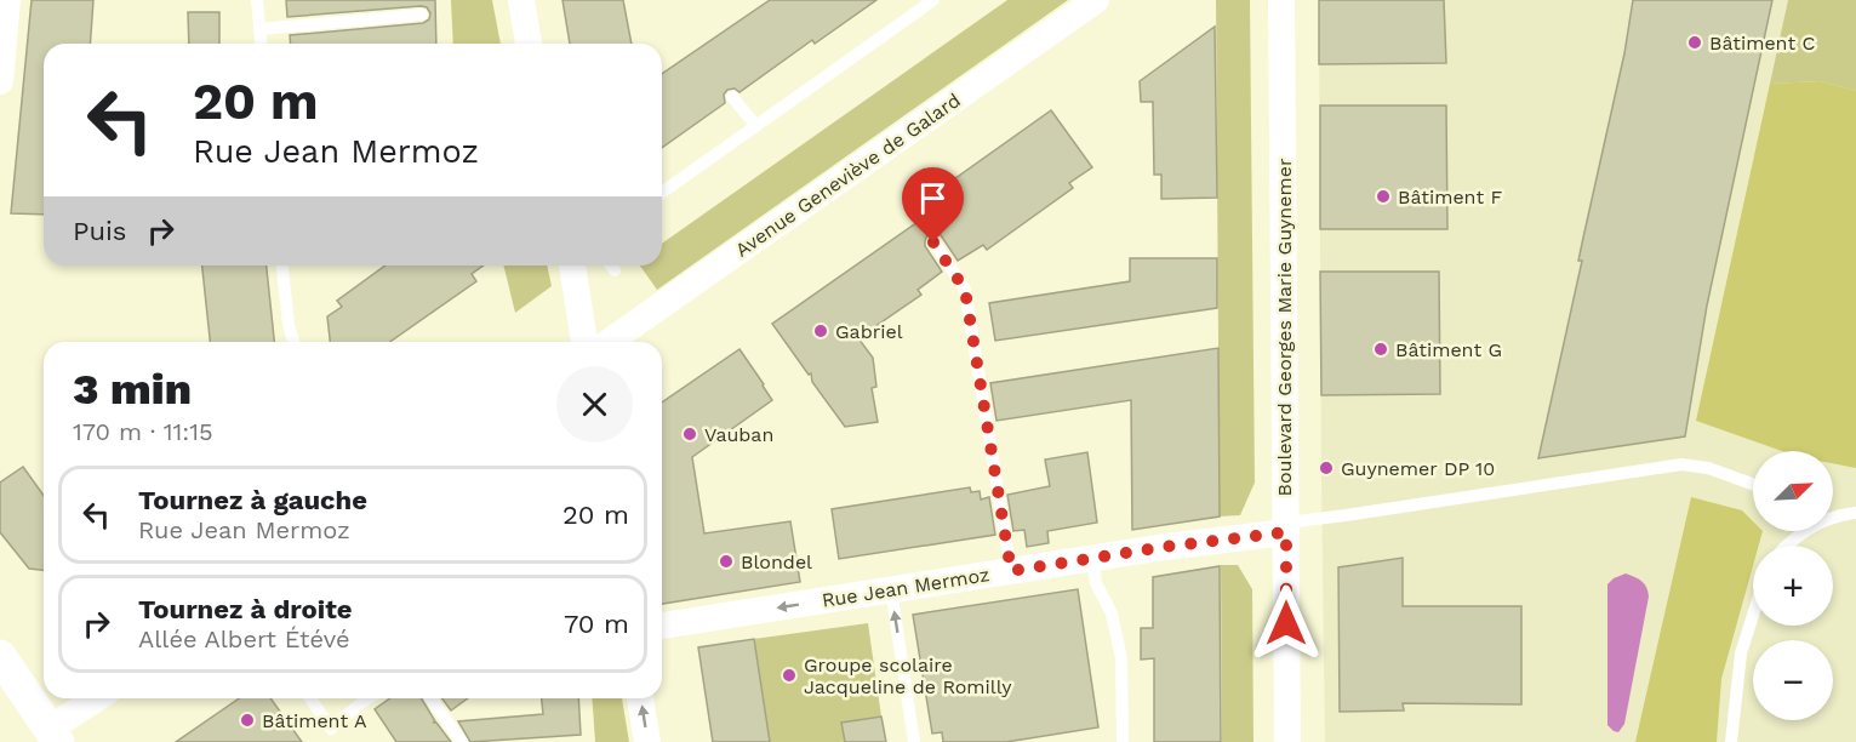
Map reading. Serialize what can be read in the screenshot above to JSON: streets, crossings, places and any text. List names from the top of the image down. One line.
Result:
{"streets":{"street":["Avenue Geneviève de Galard","Boulevard Georges Marie Guynemer","Rue Jean Mermoz"]},"crossings":[["Boulevard Georges Marie Guynemer","Rue Jean Mermoz"]],"one_way":["Rue Jean Mermoz"],"places":["Bâtiment C","Bâtiment F","Gabriel","Bâtiment G","Vauban","Guynemer DP 10","Blondel","Groupe scolaire Jacqueline de Romilly","Bâtiment A"],"north":"top right","page":{"turn":["20 m","Rue Jean Mermoz"],"then":"Puis","heading":["3 min","170 m · 11:15"],"map_buttons":["+","−"],"list":[{"name":"Tournez à gauche","note":"Rue Jean Mermoz","value":"20 m"},{"name":"Tournez à droite","note":"Allée Albert Étévé","value":"70 m"}]}}
